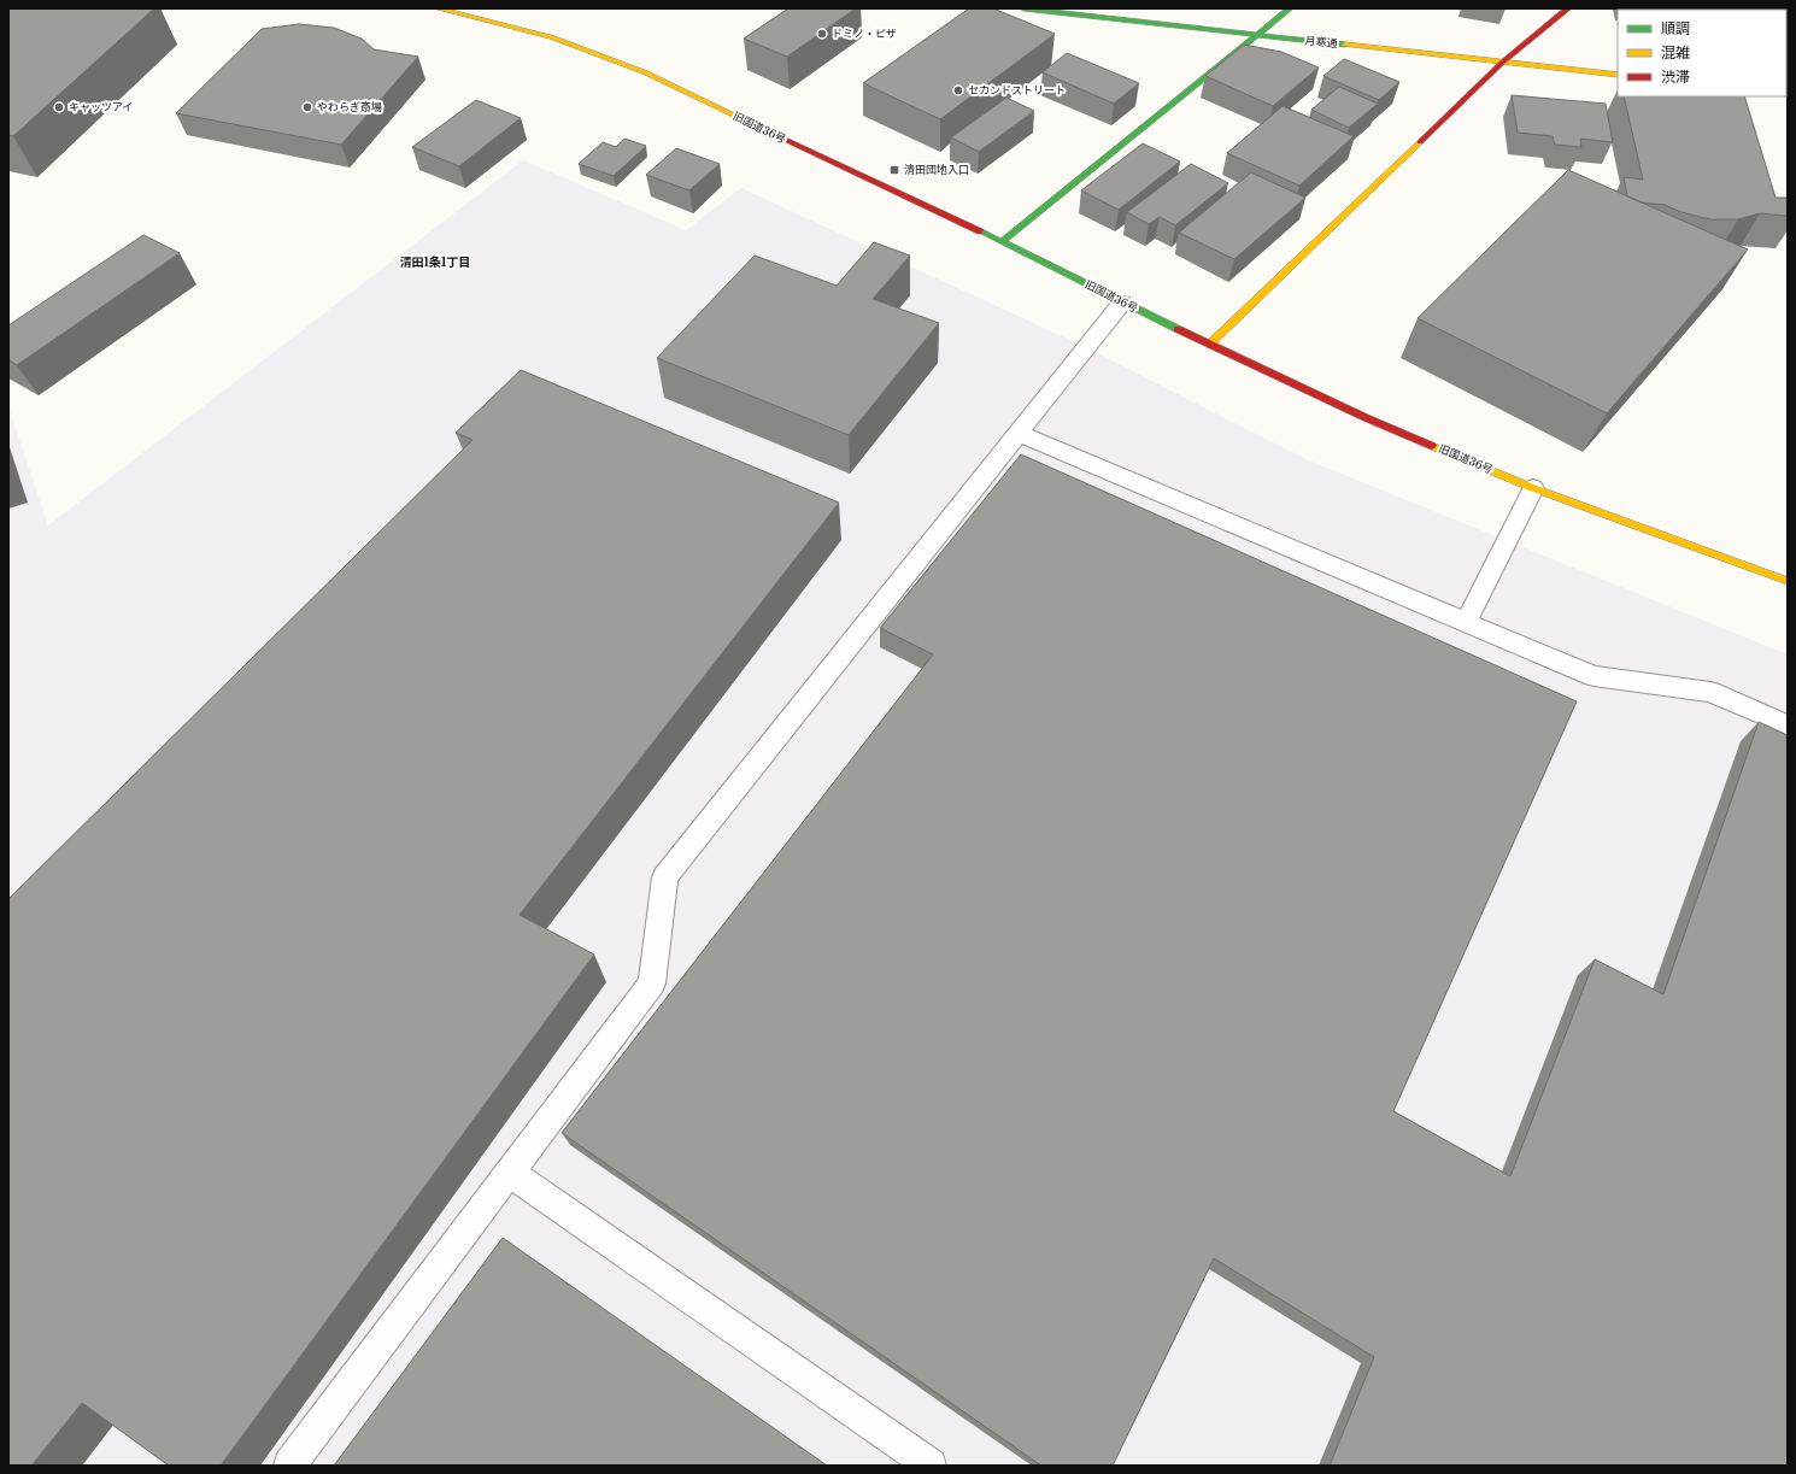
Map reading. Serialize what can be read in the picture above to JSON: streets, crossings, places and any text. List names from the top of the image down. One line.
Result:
{"streets":{"main road":["月寒通","旧国道36号"]},"districts":["清田1条1丁目"],"places":{"other":["ドミノ・ピザ","セカンドストリート","キャッツアイ","やわらぎ斎場"],"transit":["清田団地入口"]},"legend":["順調","混雑","渋滞"]}
